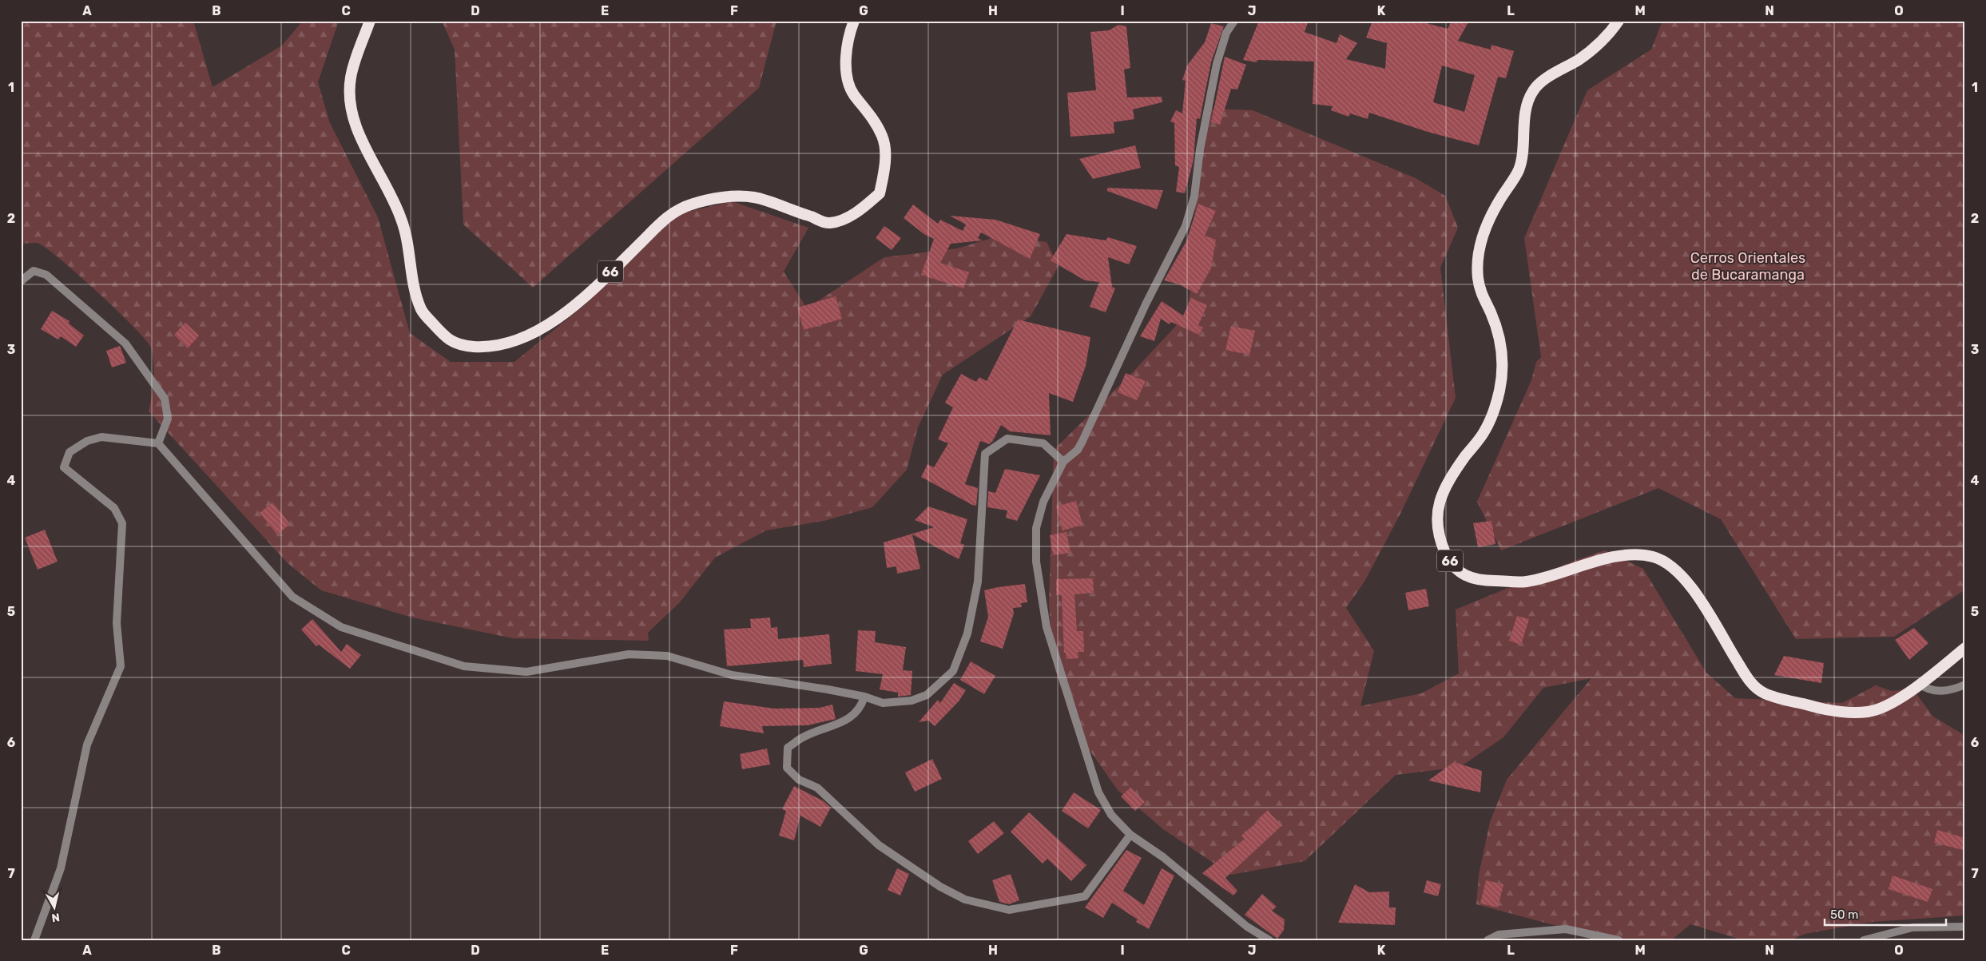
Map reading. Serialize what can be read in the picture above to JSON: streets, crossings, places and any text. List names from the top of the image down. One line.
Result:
{"streets":{"highway":["66"]},"parks":["Cerros Orientales de Bucaramanga"],"scale_bar":"50 m","north":"bottom","grid":{"columns":["A","B","C","D","E","F","G","H","I","J","K","L","M","N","O"],"rows":["1","2","3","4","5","6","7"]}}
